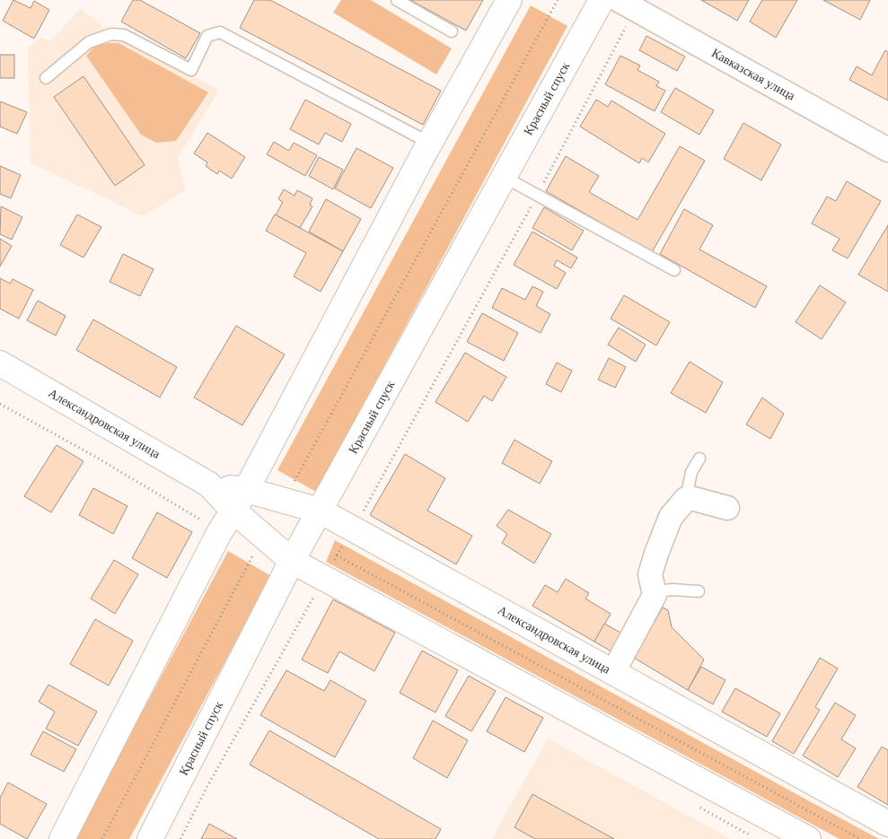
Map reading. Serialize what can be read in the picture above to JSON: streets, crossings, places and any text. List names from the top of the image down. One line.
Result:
{"streets":{"street":["Кавказская улица","Красный спуск","Александровская улица"]},"crossings":[["Красный спуск","Александровская улица"]]}
